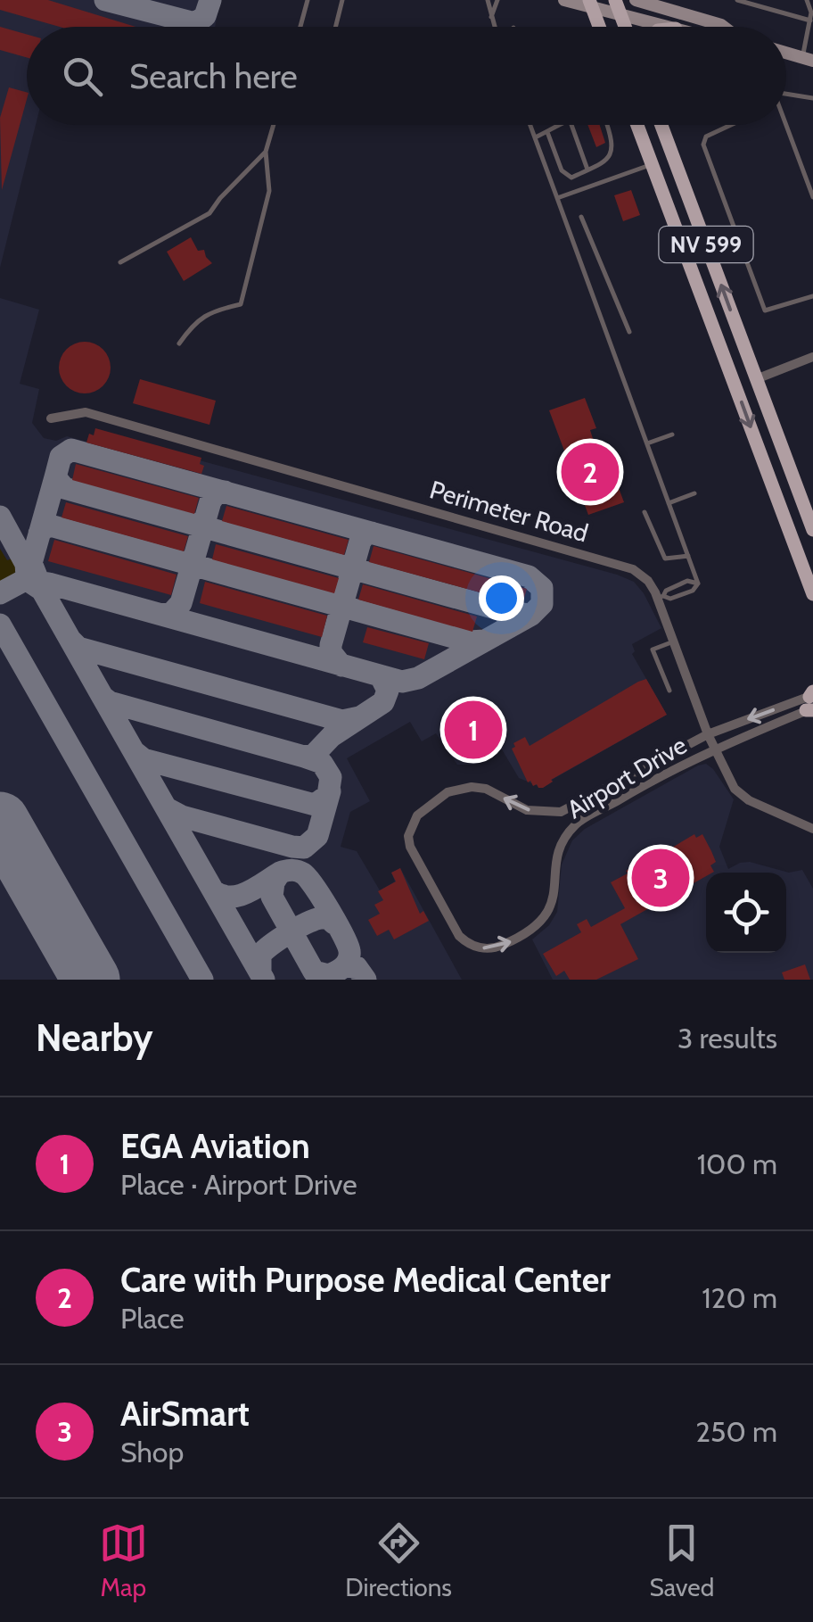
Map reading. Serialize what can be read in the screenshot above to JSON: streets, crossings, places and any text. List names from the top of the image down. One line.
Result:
{"streets":{"main road":["NV 599"],"street":["Perimeter Road","Airport Drive"]},"crossings":[["Perimeter Road","Airport Drive"]],"page":{"search":"Search here","pins":["2","1","3"],"heading":["Nearby","3 results"],"list":[{"mark":"1","name":"EGA Aviation","note":"Place · Airport Drive","value":"100 m"},{"mark":"2","name":"Care with Purpose Medical Center","note":"Place","value":"120 m"},{"mark":"3","name":"AirSmart","note":"Shop","value":"250 m"}],"nav":["Map","Directions","Saved"]}}
